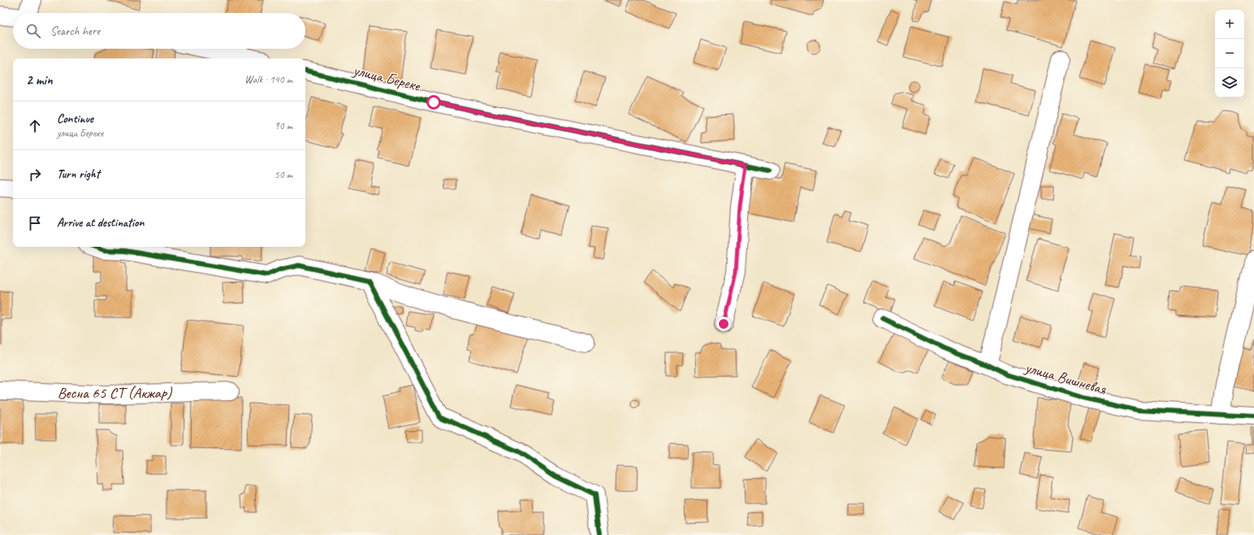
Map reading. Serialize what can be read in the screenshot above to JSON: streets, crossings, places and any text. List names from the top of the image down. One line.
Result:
{"streets":{"street":["улица Береке","улица Вишневая","Весна 65 СТ (Акжар)"]},"page":{"map_buttons":["+","−"],"search":"Search here","heading":["2 min","Walk · 140 m"],"list":[["Continue","улица Береке","90 m"],["Turn right","50 m"],"Arrive at destination"]}}
